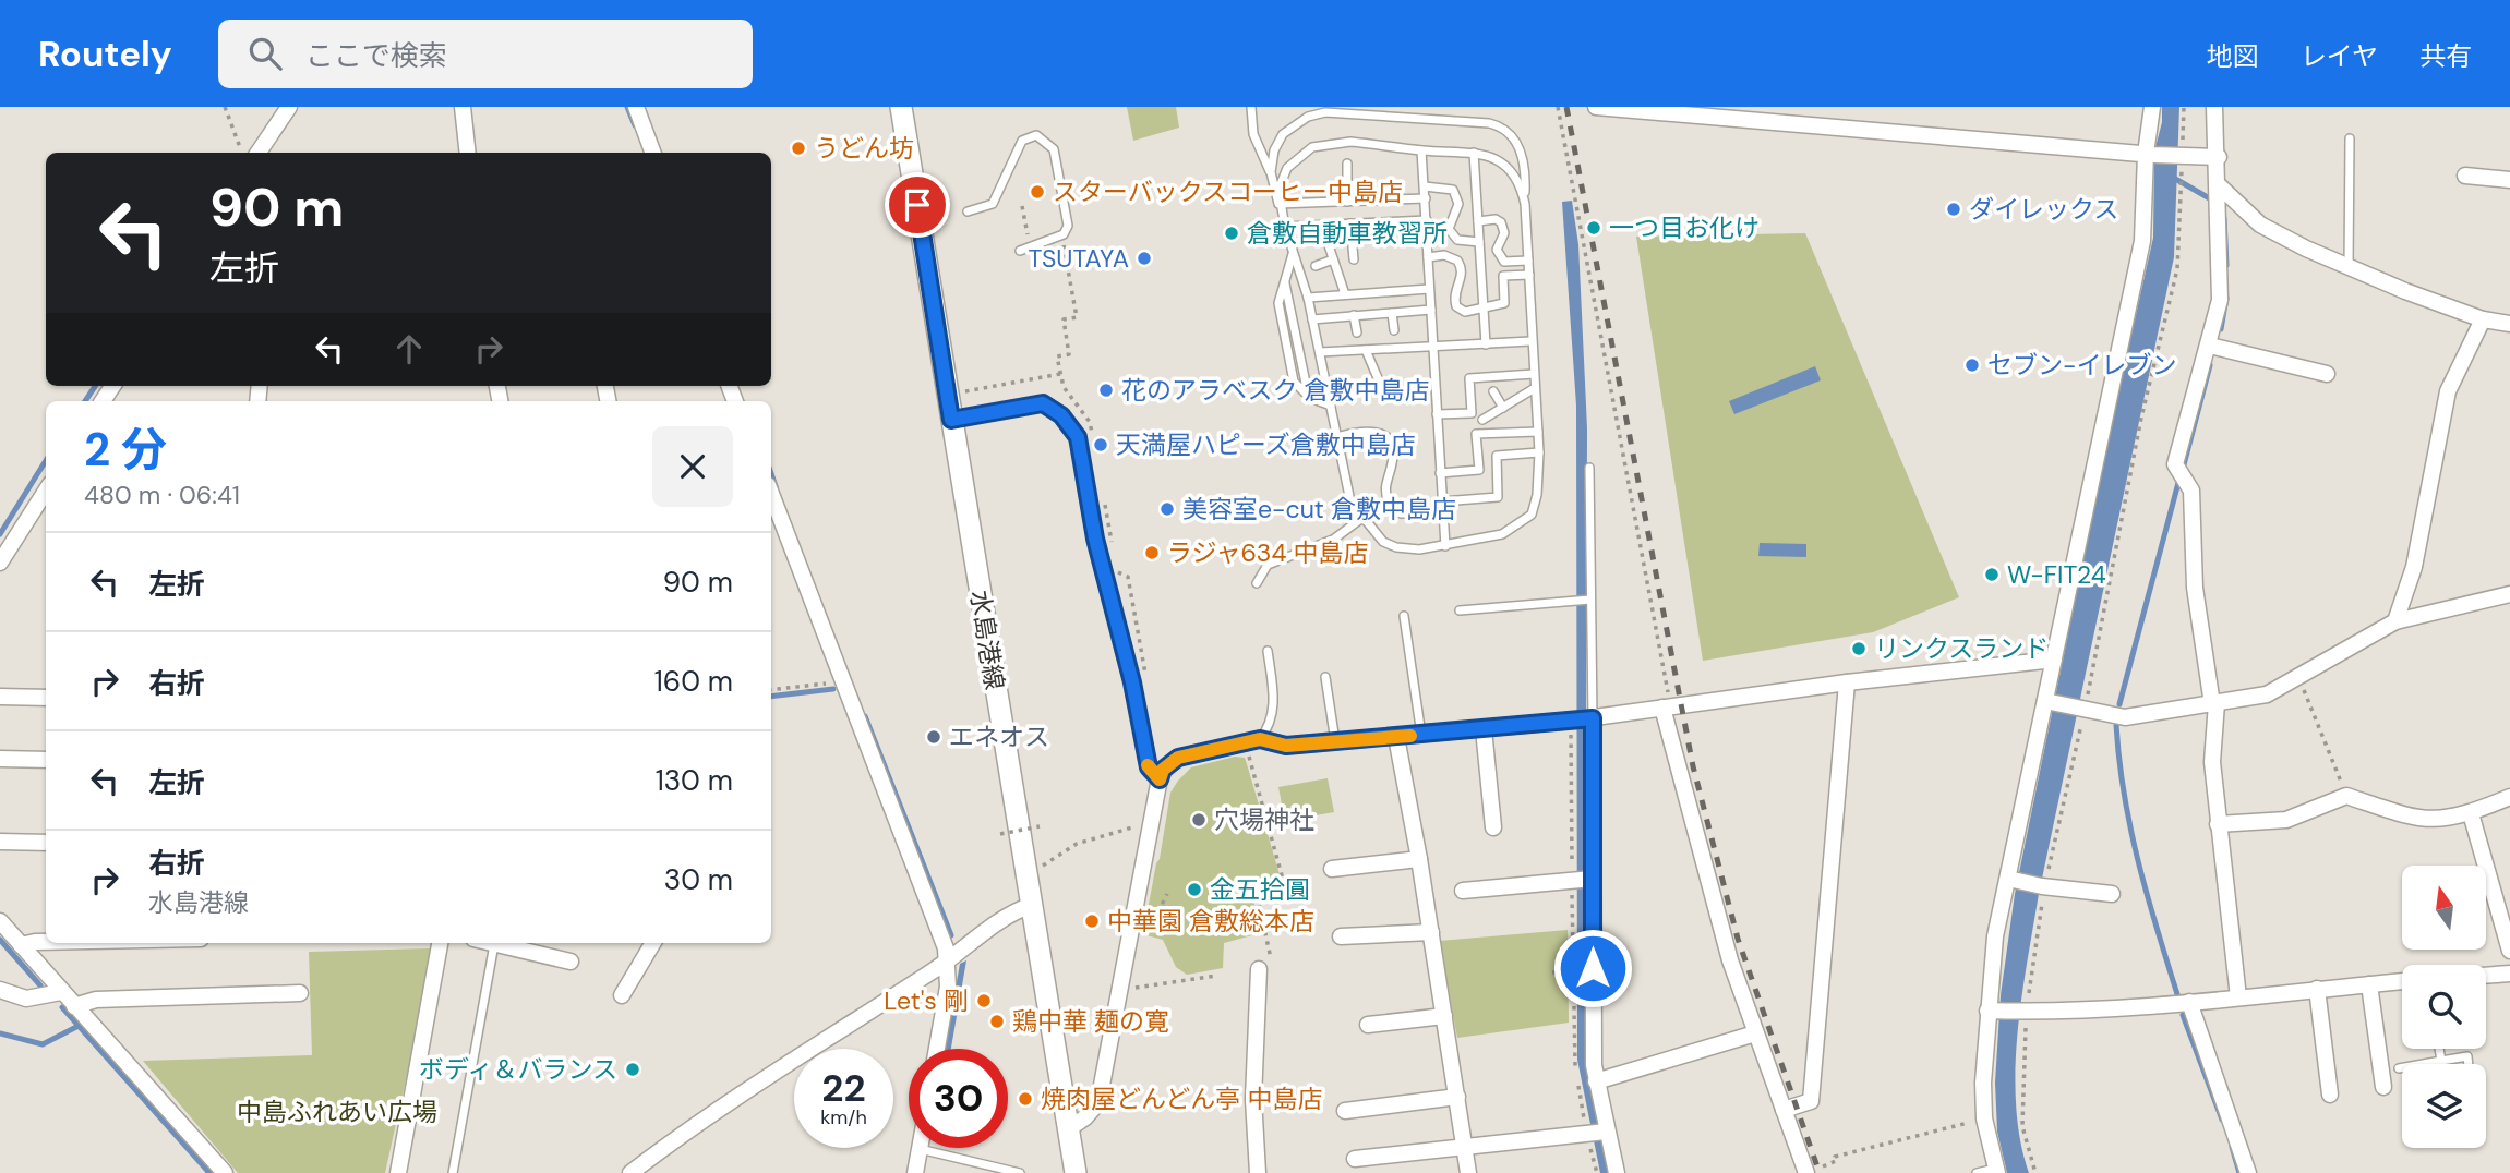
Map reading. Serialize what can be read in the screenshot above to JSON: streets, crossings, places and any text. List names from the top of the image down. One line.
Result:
{"streets":{"main road":["水島港線"]},"parks":["中島ふれあい広場"],"places":["うどん坊","スターバックスコーヒー中島店","ダイレックス","一つ目お化け","倉敷自動車教習所","TSUTAYA","セブン-イレブン","花のアラベスク 倉敷中島店","天満屋ハピーズ倉敷中島店","美容室e-cut 倉敷中島店","ラジャ634 中島店","W-FIT24","リンクスランド","エネオス","穴場神社","金五拾圓","中華園 倉敷総本店","Let's 剛","鶏中華 麺の寛","ボディ＆バランス","焼肉屋どんどん亭 中島店"],"north":"top","page":{"header":"Routely","search":"ここで検索","nav":["地図","レイヤ","共有"],"turn":["90 m","左折"],"heading":["2 分","480 m · 06:41"],"list":[{"name":"左折","value":"90 m"},{"name":"右折","value":"160 m"},{"name":"左折","value":"130 m"},{"name":"右折","note":"水島港線","value":"30 m"}],"speed":"22 km/h","limit":"30"}}
